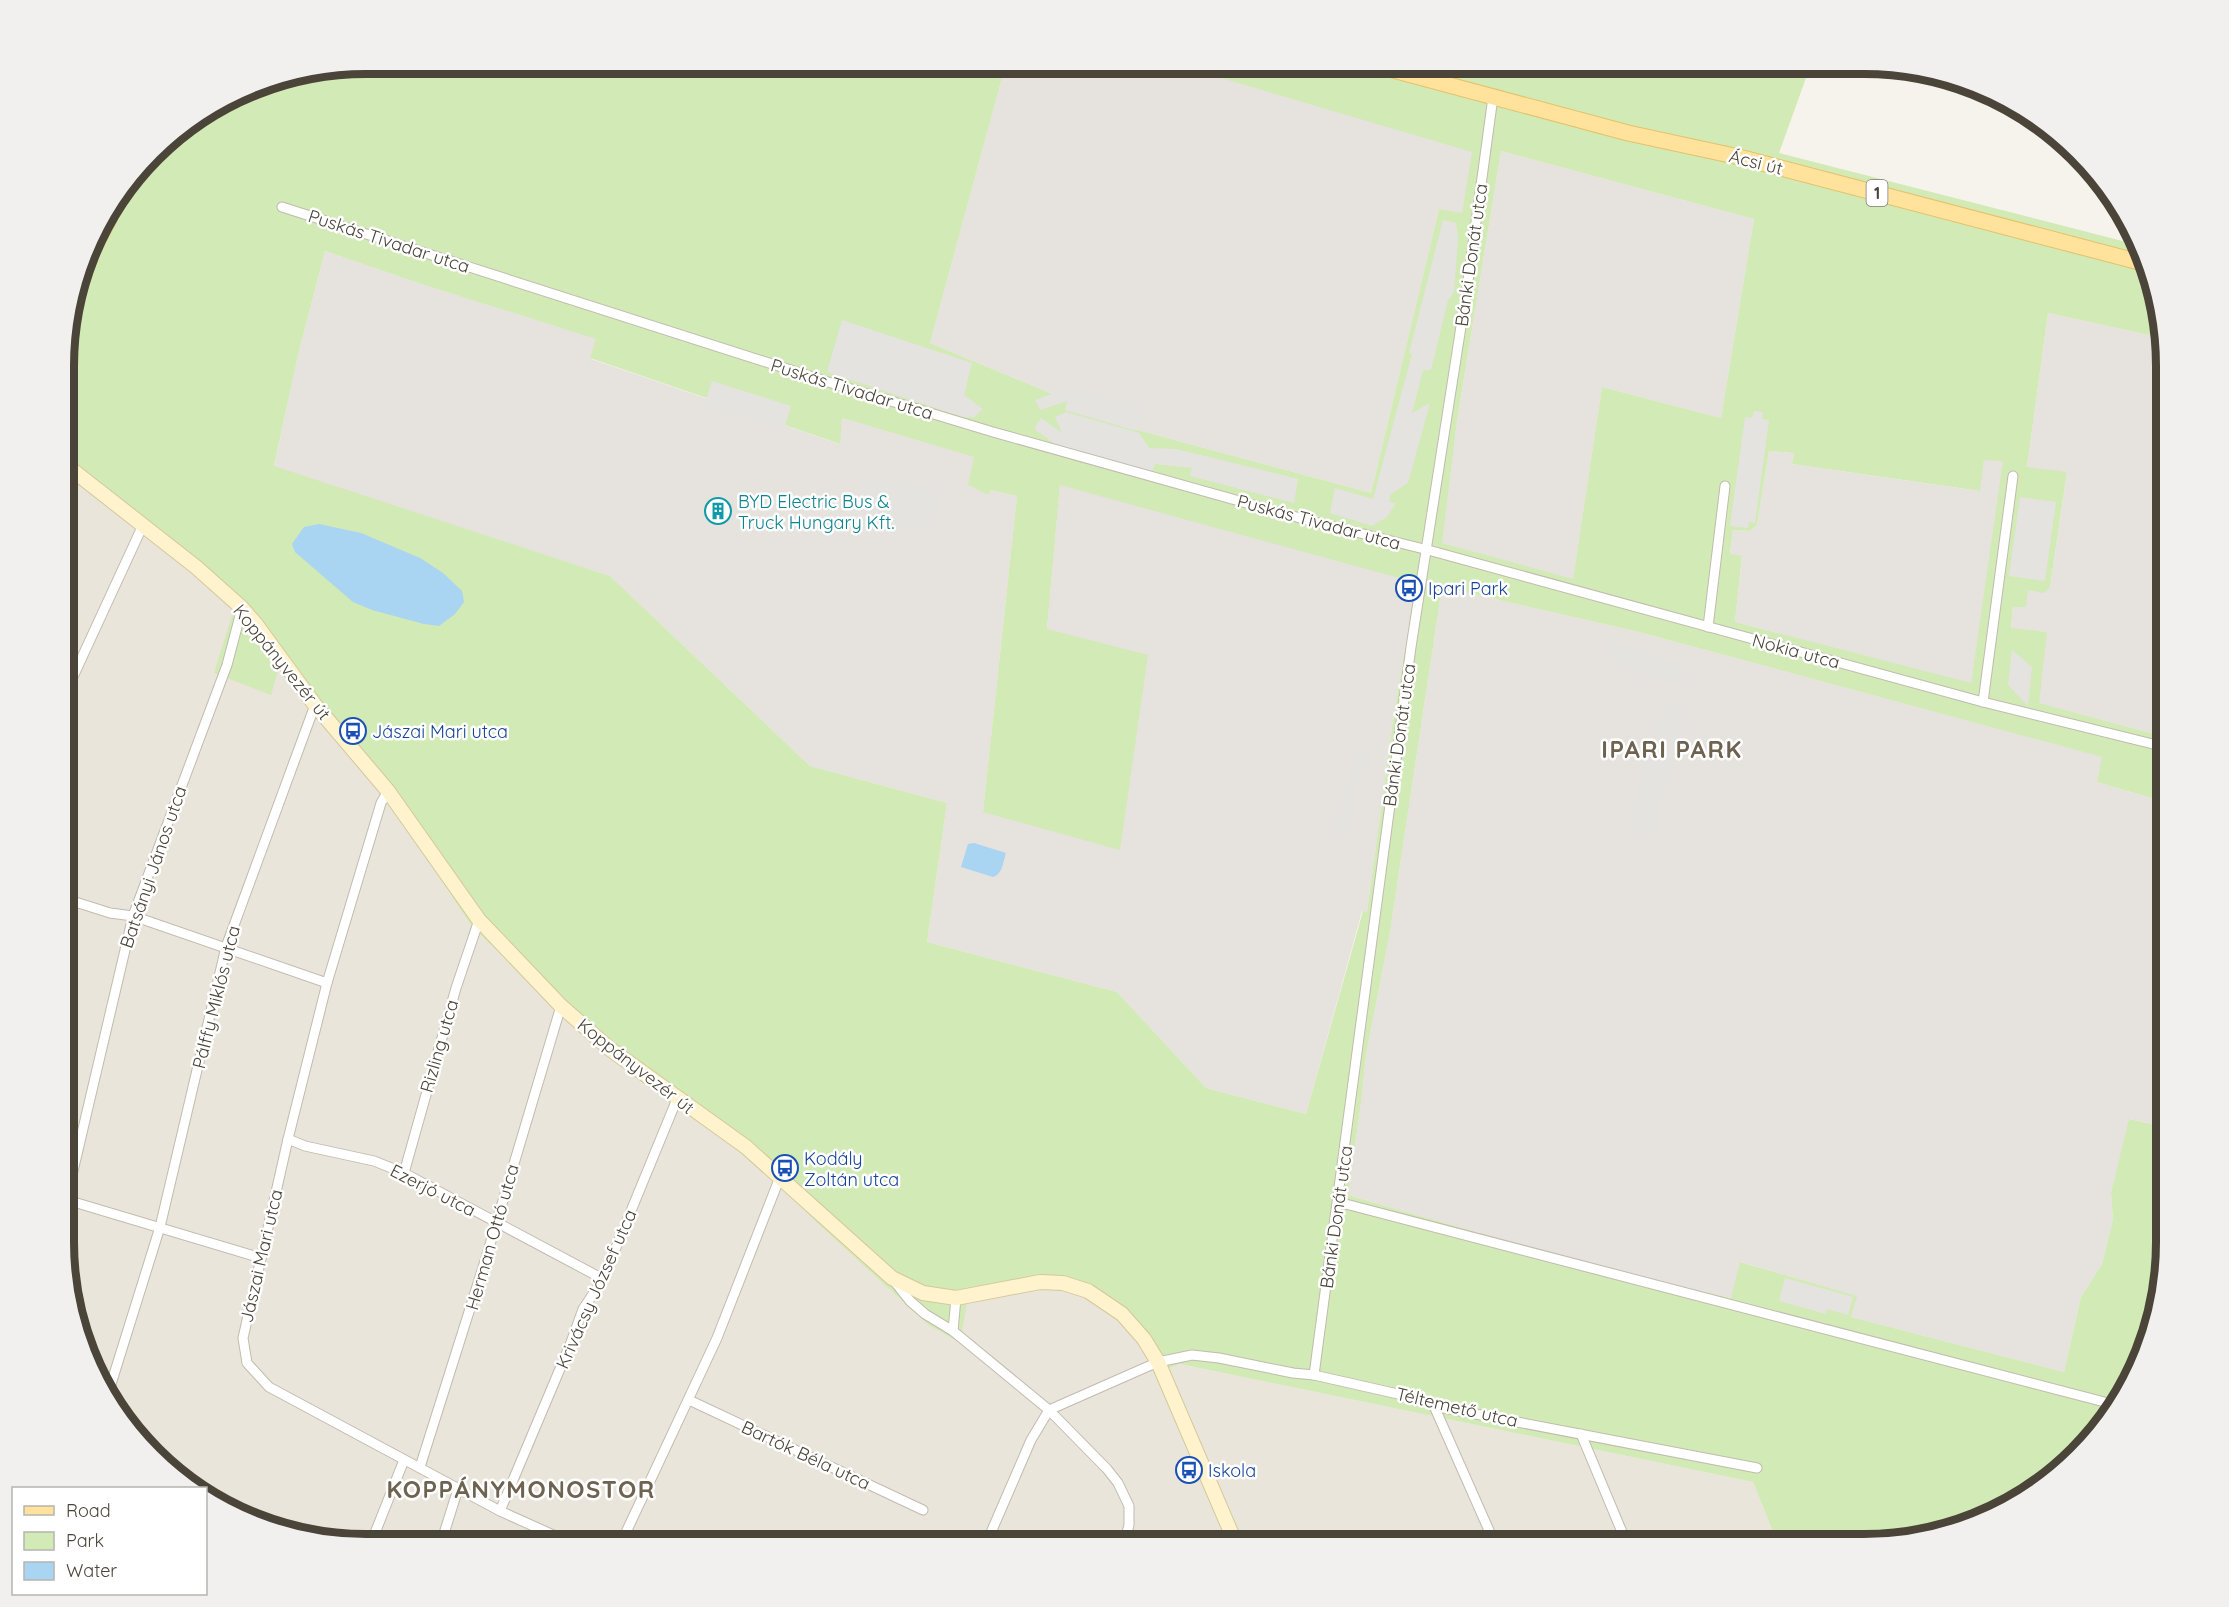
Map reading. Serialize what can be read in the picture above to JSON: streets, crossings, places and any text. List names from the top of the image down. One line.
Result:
{"streets":{"main road":["Ácsi út","1"],"street":["Puskás Tivadar utca","Bánki Donát utca","Nokia utca","Koppányvezér út","Batsányi János utca","Pálffy Miklós utca","Rizling utca","Ezerjó utca","Herman Ottó utca","Jászai Mari utca","Krivácsy József utca","Téltemető utca","Bartók Béla utca"]},"crossings":[["Ácsi út","Bánki Donát utca"],["Puskás Tivadar utca","Bánki Donát utca"],["Puskás Tivadar utca","Nokia utca"],["Bánki Donát utca","Nokia utca"],["Bánki Donát utca","Téltemető utca"],["Koppányvezér út","Batsányi János utca"],["Koppányvezér út","Pálffy Miklós utca"],["Koppányvezér út","Rizling utca"],["Koppányvezér út","Herman Ottó utca"],["Koppányvezér út","Jászai Mari utca"],["Koppányvezér út","Krivácsy József utca"],["Koppányvezér út","Téltemető utca"],["Rizling utca","Ezerjó utca"],["Ezerjó utca","Herman Ottó utca"],["Ezerjó utca","Jászai Mari utca"],["Ezerjó utca","Krivácsy József utca"],["Herman Ottó utca","Jászai Mari utca"],["Jászai Mari utca","Krivácsy József utca"]],"districts":["IPARI PARK","KOPPÁNYMONOSTOR"],"places":{"building":["BYD Electric Bus & Truck Hungary Kft."],"bus stop":["Ipari Park","Jászai Mari utca","Kodály Zoltán utca","Iskola"]},"legend":["Road","Park","Water"]}
